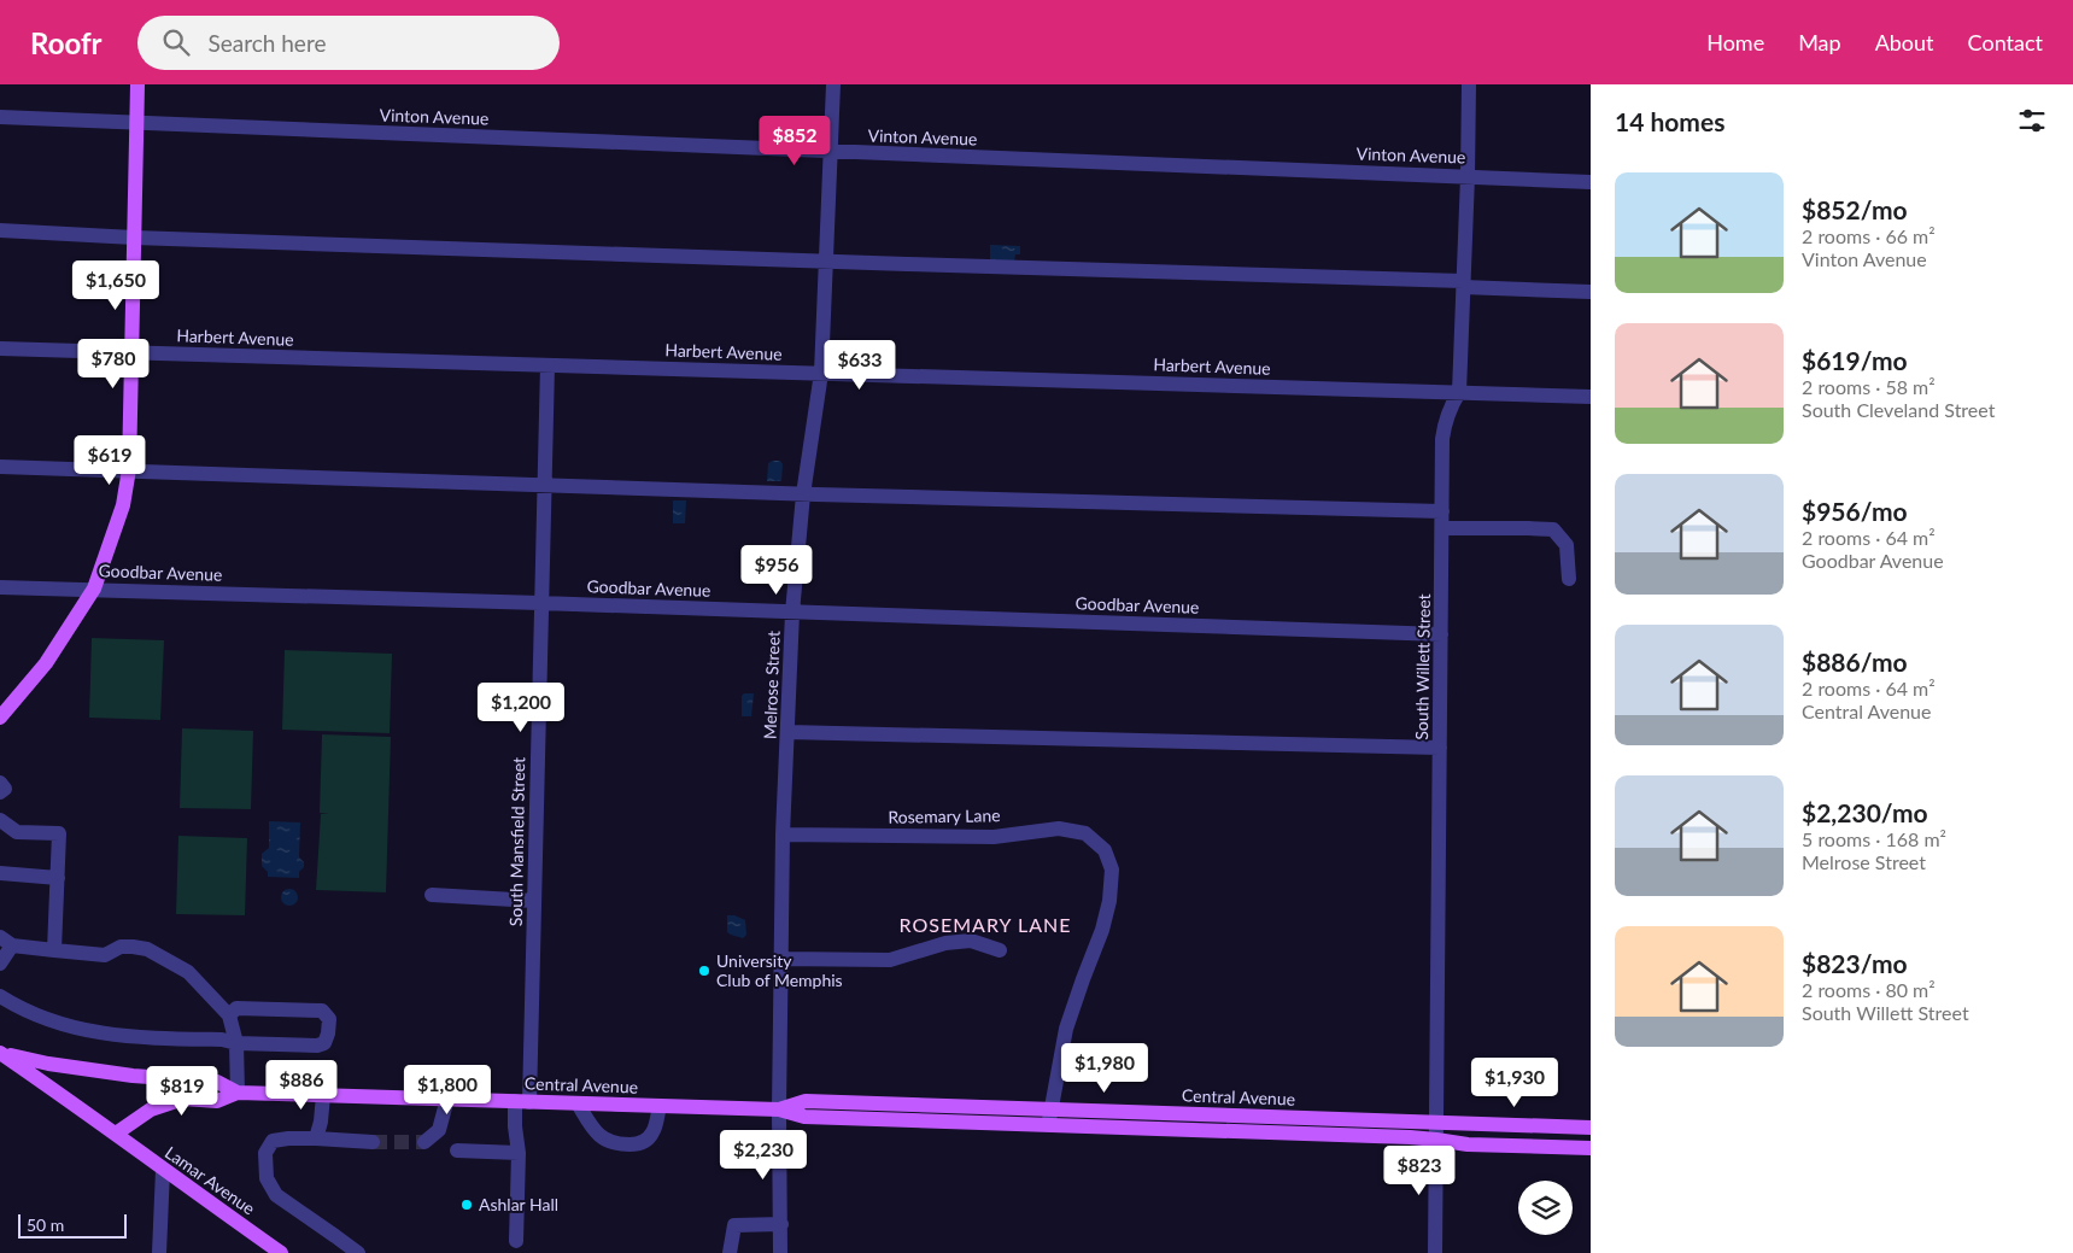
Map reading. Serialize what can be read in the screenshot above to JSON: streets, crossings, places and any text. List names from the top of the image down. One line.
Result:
{"streets":{"main road":["Central Avenue","Lamar Avenue"],"street":["Vinton Avenue","Harbert Avenue","Goodbar Avenue","South Willett Street","Melrose Street","Rosemary Lane","South Mansfield Street"]},"crossings":[["Vinton Avenue","South Willett Street"],["Vinton Avenue","Melrose Street"],["Harbert Avenue","South Willett Street"],["Harbert Avenue","Melrose Street"],["Harbert Avenue","South Mansfield Street"],["Goodbar Avenue","South Willett Street"],["Goodbar Avenue","Melrose Street"],["Goodbar Avenue","South Mansfield Street"],["South Willett Street","Central Avenue"],["Melrose Street","Rosemary Lane"],["Melrose Street","Central Avenue"],["Rosemary Lane","Central Avenue"],["South Mansfield Street","Central Avenue"],["Central Avenue","Lamar Avenue"]],"districts":["ROSEMARY LANE"],"places":["University Club of Memphis","Ashlar Hall"],"scale_bar":"50 m","page":{"header":"Roofr","search":"Search here","nav":["Home","Map","About","Contact"],"heading":"14 homes","price":["$852","$1,650","$780","$633","$619","$956","$1,200","$1,980","$1,930","$886","$1,800","$819","$2,230","$823"],"list":[{"name":"$852/mo","note":"2 rooms · 66 m² · Vinton Avenue"},{"name":"$619/mo","note":"2 rooms · 58 m² · South Cleveland Street"},{"name":"$956/mo","note":"2 rooms · 64 m² · Goodbar Avenue"},{"name":"$886/mo","note":"2 rooms · 64 m² · Central Avenue"},{"name":"$2,230/mo","note":"5 rooms · 168 m² · Melrose Street"},{"name":"$823/mo","note":"2 rooms · 80 m² · South Willett Street"}],"scale":"50 m"}}
